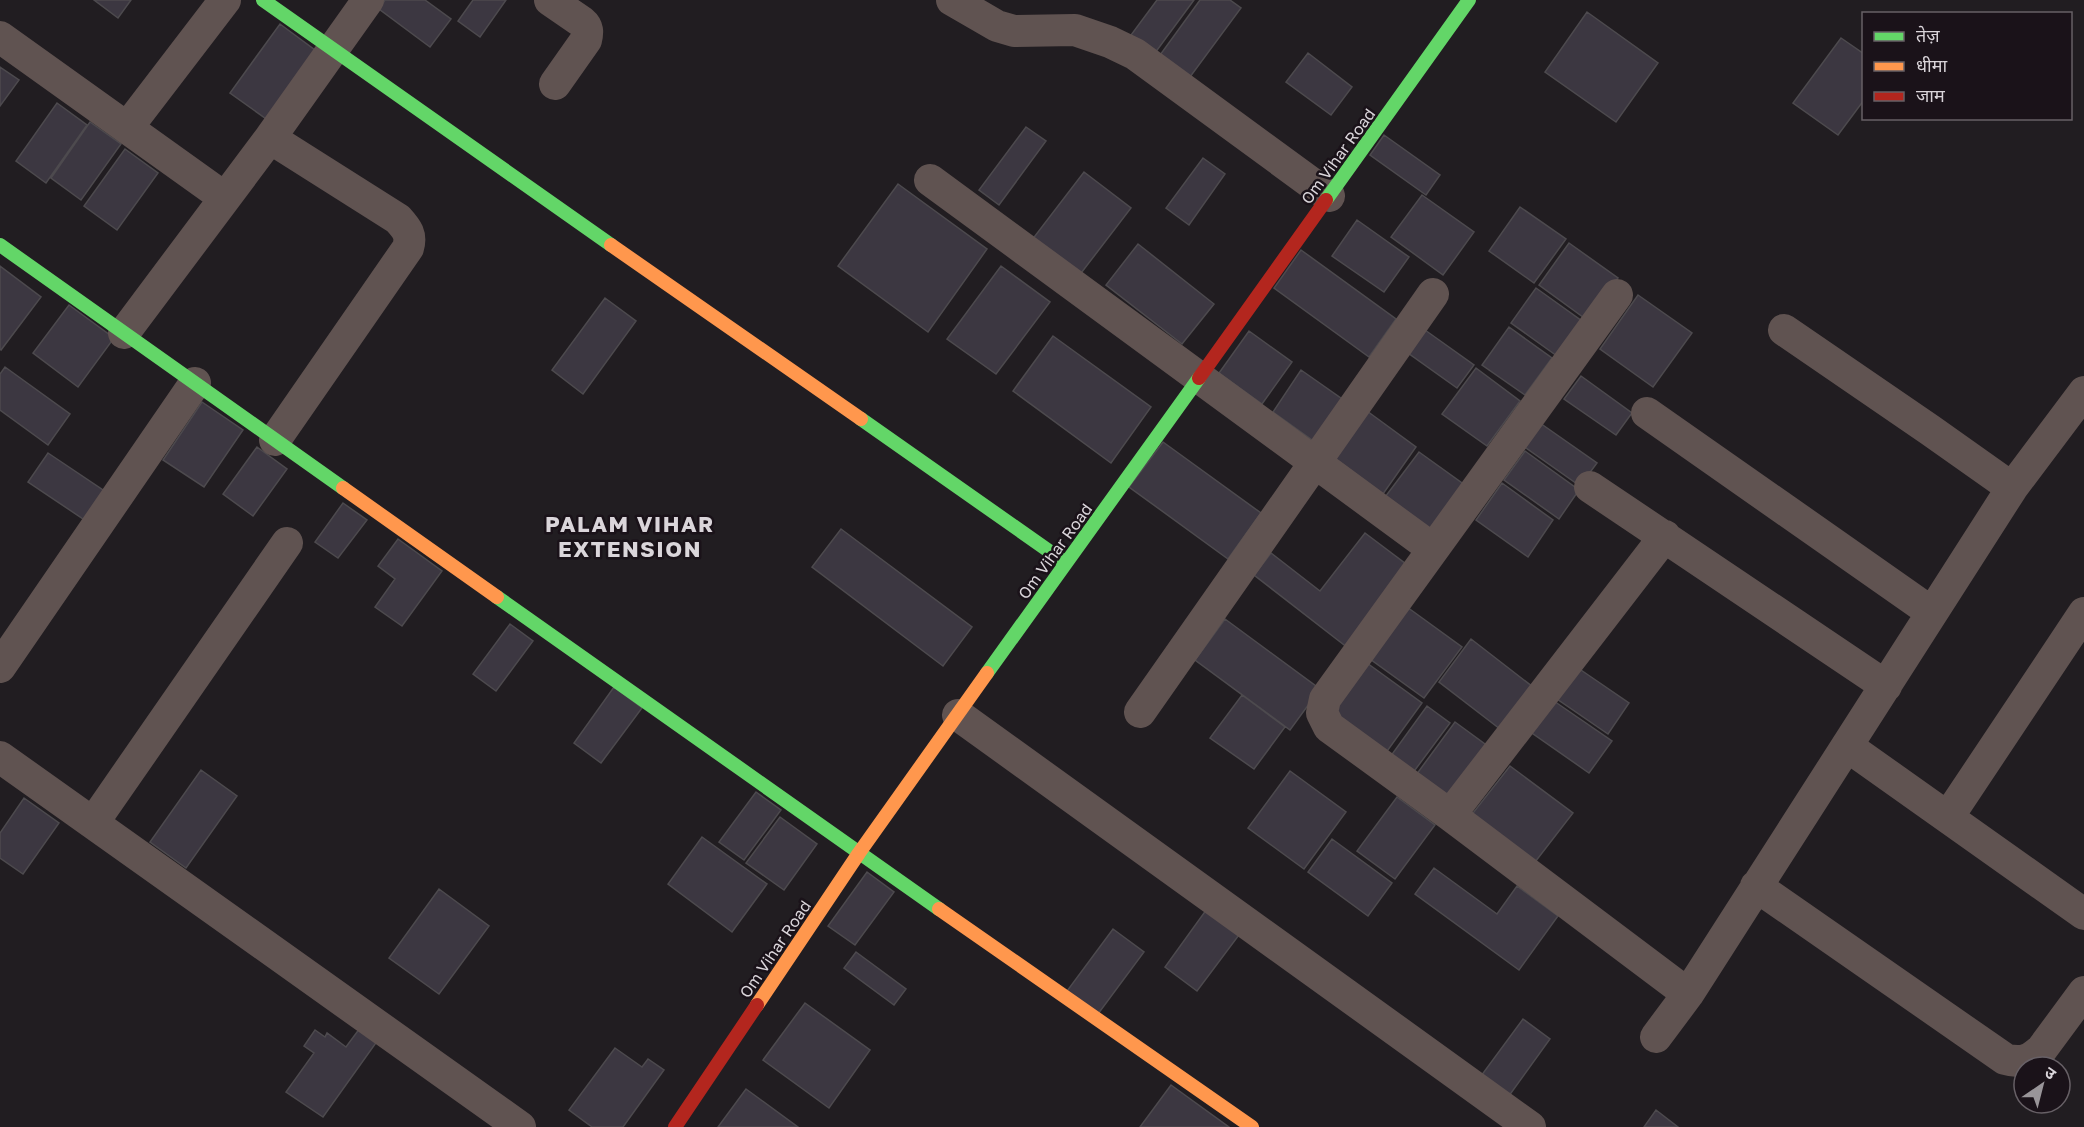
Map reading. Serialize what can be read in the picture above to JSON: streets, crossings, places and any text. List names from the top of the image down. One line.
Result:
{"streets":{"street":["Om Vihar Road"]},"districts":["PALAM VIHAR EXTENSION"],"legend":["तेज़","धीमा","जाम"],"north":"top right"}
